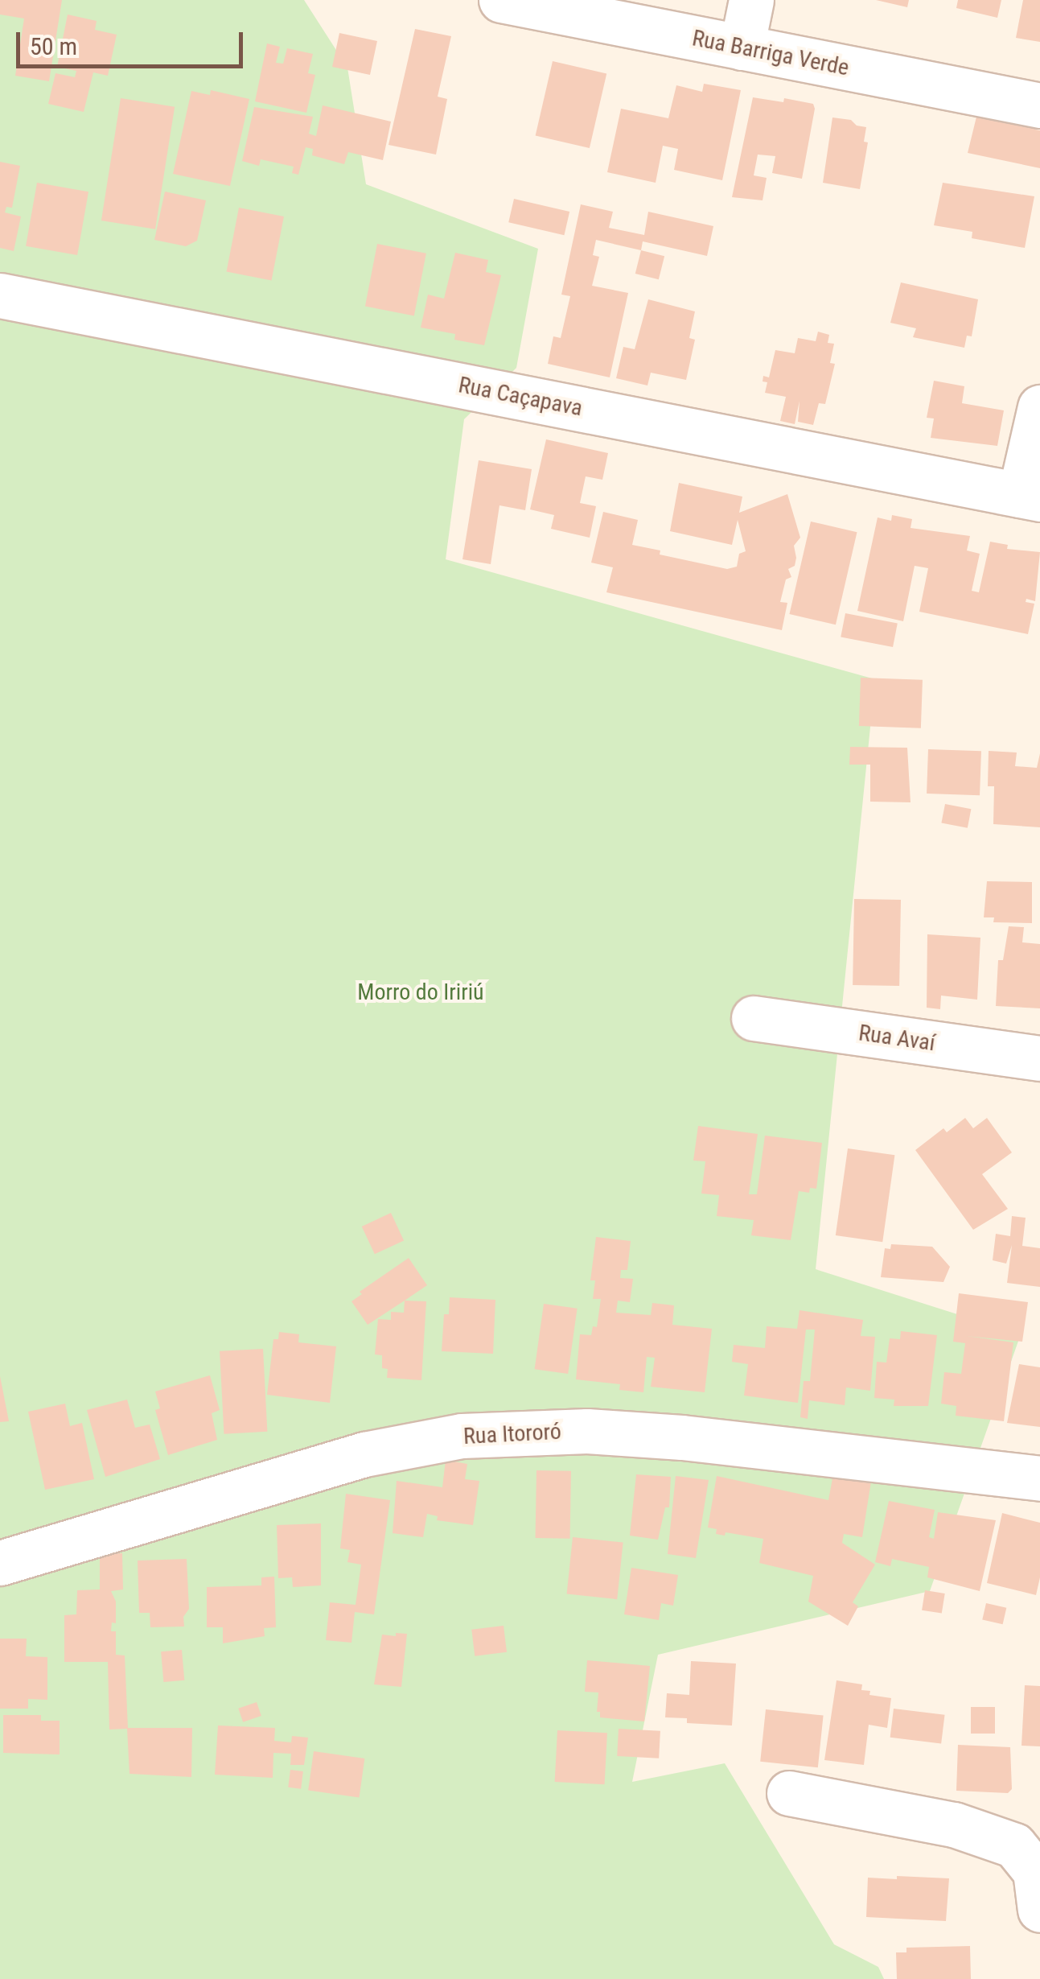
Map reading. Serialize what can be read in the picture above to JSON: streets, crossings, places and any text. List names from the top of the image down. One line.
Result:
{"streets":{"street":["Rua Barriga Verde","Rua Caçapava","Rua Avaí","Rua Itororó"]},"parks":["Morro do Iririú"],"scale_bar":"50 m"}
